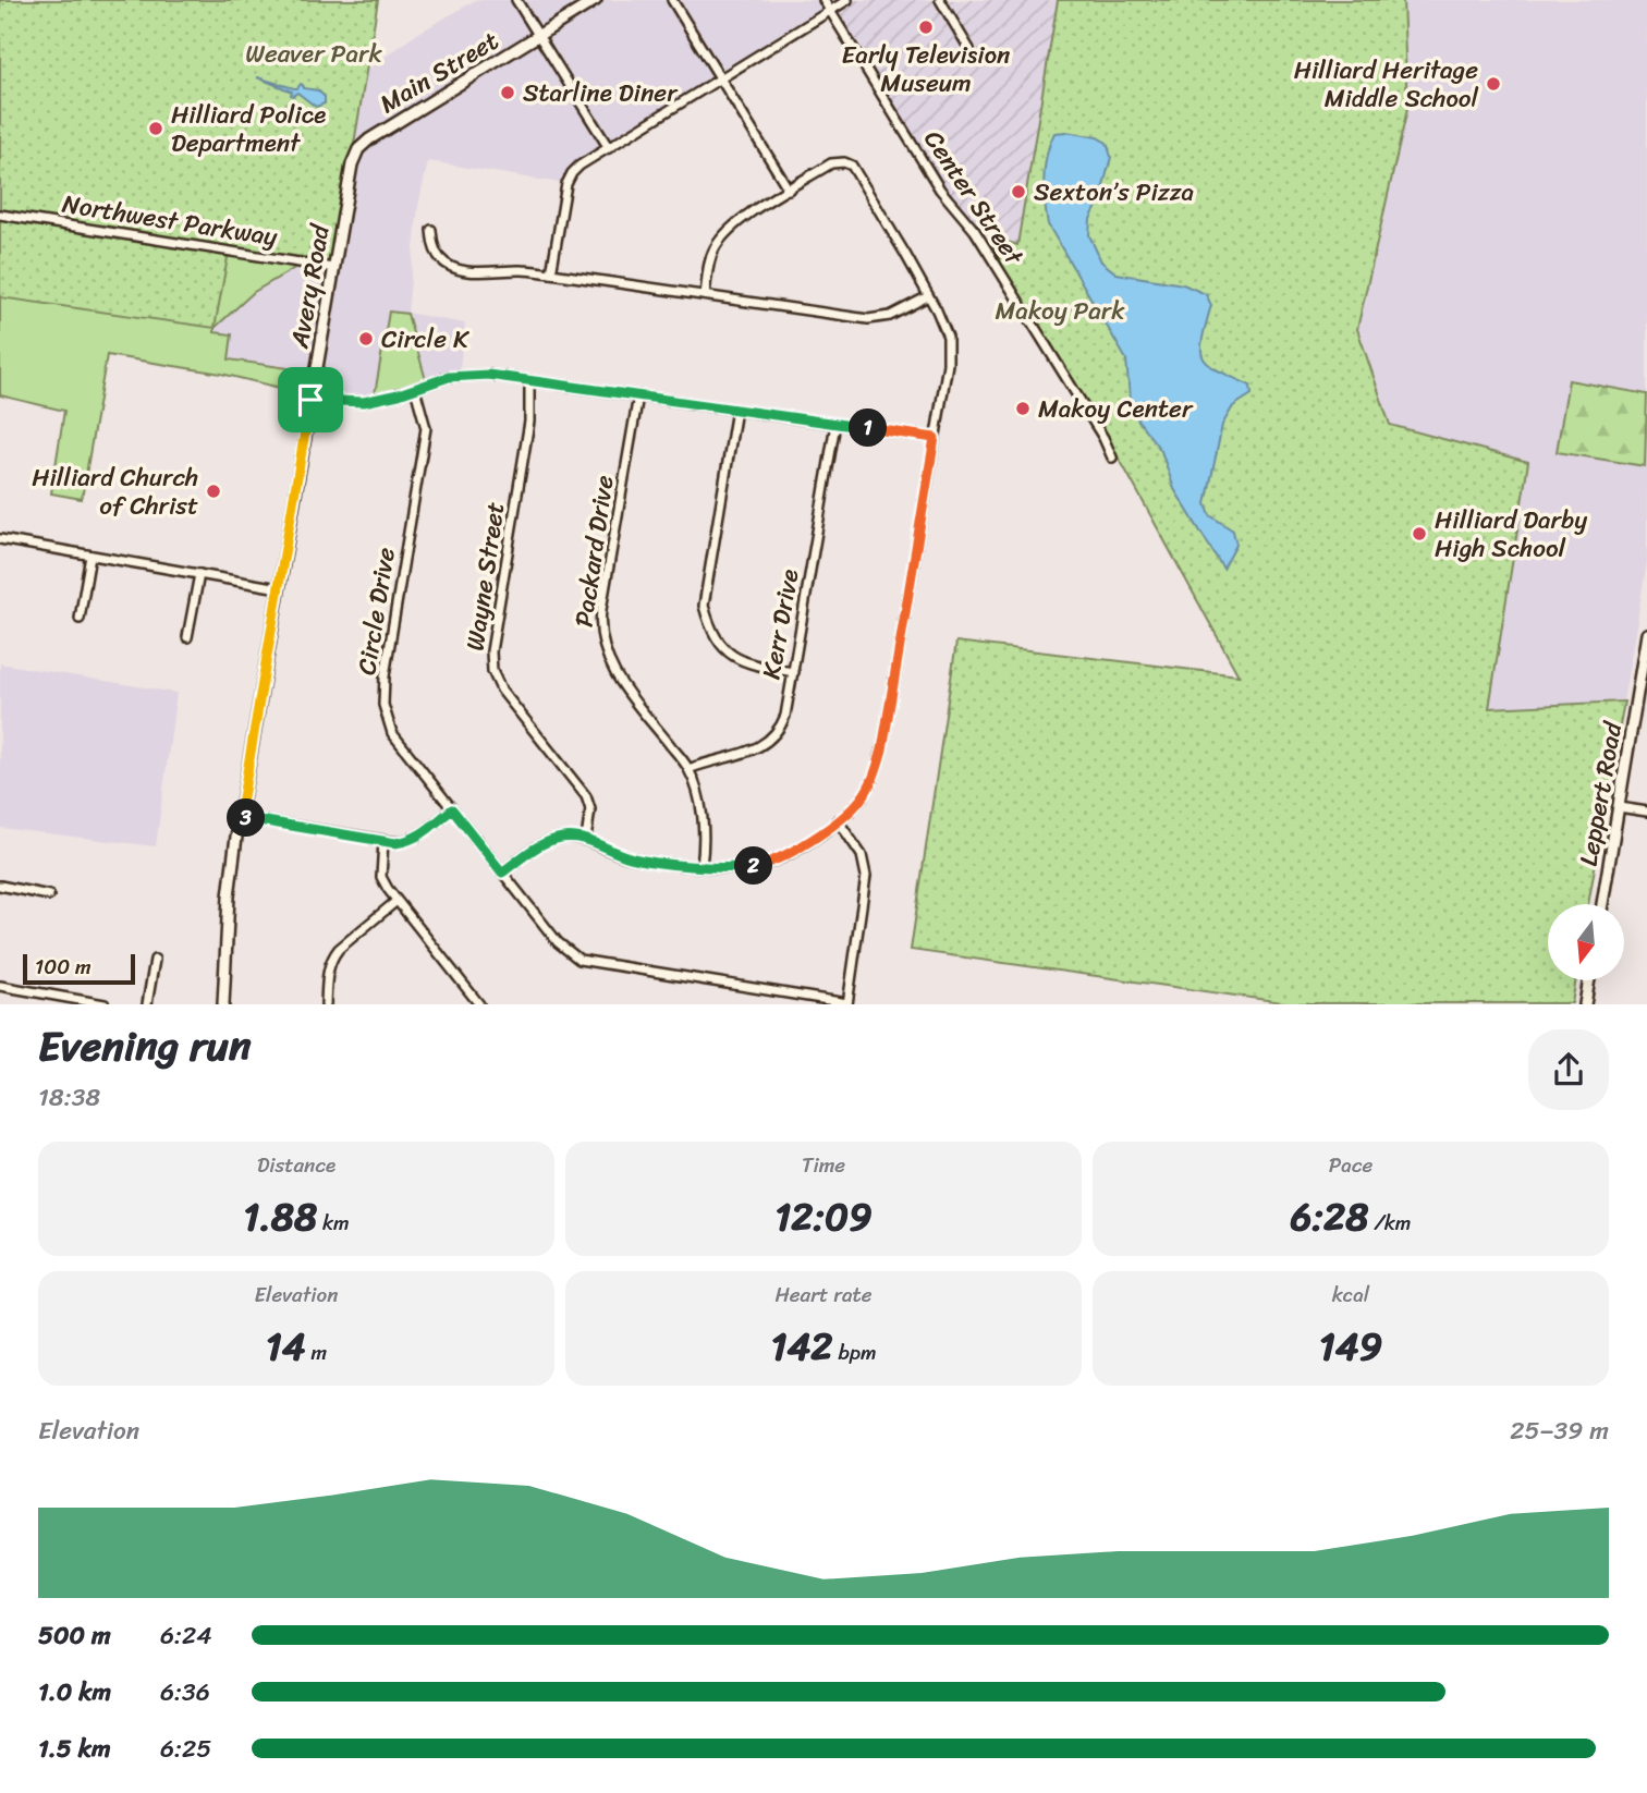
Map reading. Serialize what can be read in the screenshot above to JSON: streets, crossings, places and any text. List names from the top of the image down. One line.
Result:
{"streets":{"main road":["Main Street","Avery Road","Leppert Road"],"street":["Center Street","Northwest Parkway","Packard Drive","Wayne Street","Circle Drive","Kerr Drive"]},"crossings":[["Main Street","Avery Road"],["Northwest Parkway","Avery Road"],["Packard Drive","Kerr Drive"]],"parks":["Weaver Park","Makoy Park"],"places":["Early Television Museum","Hilliard Heritage Middle School","Starline Diner","Hilliard Police Department","Sexton’s Pizza","Circle K","Makoy Center","Hilliard Church of Christ","Hilliard Darby High School"],"scale_bar":"100 m","north":"bottom","page":{"pins":["1","3","2"],"scale":"100 m","heading":["Evening run","18:38"],"stats":[["Distance","1.88 km"],["Time","12:09"],["Pace","6:28 /km"],["Elevation","14 m"],["Heart rate","142 bpm"],["kcal","149"]],"chart":["Elevation","25–39 m"],"list":[{"name":"500 m","note":"6:24"},{"name":"1.0 km","note":"6:36"},{"name":"1.5 km","note":"6:25"}]}}
